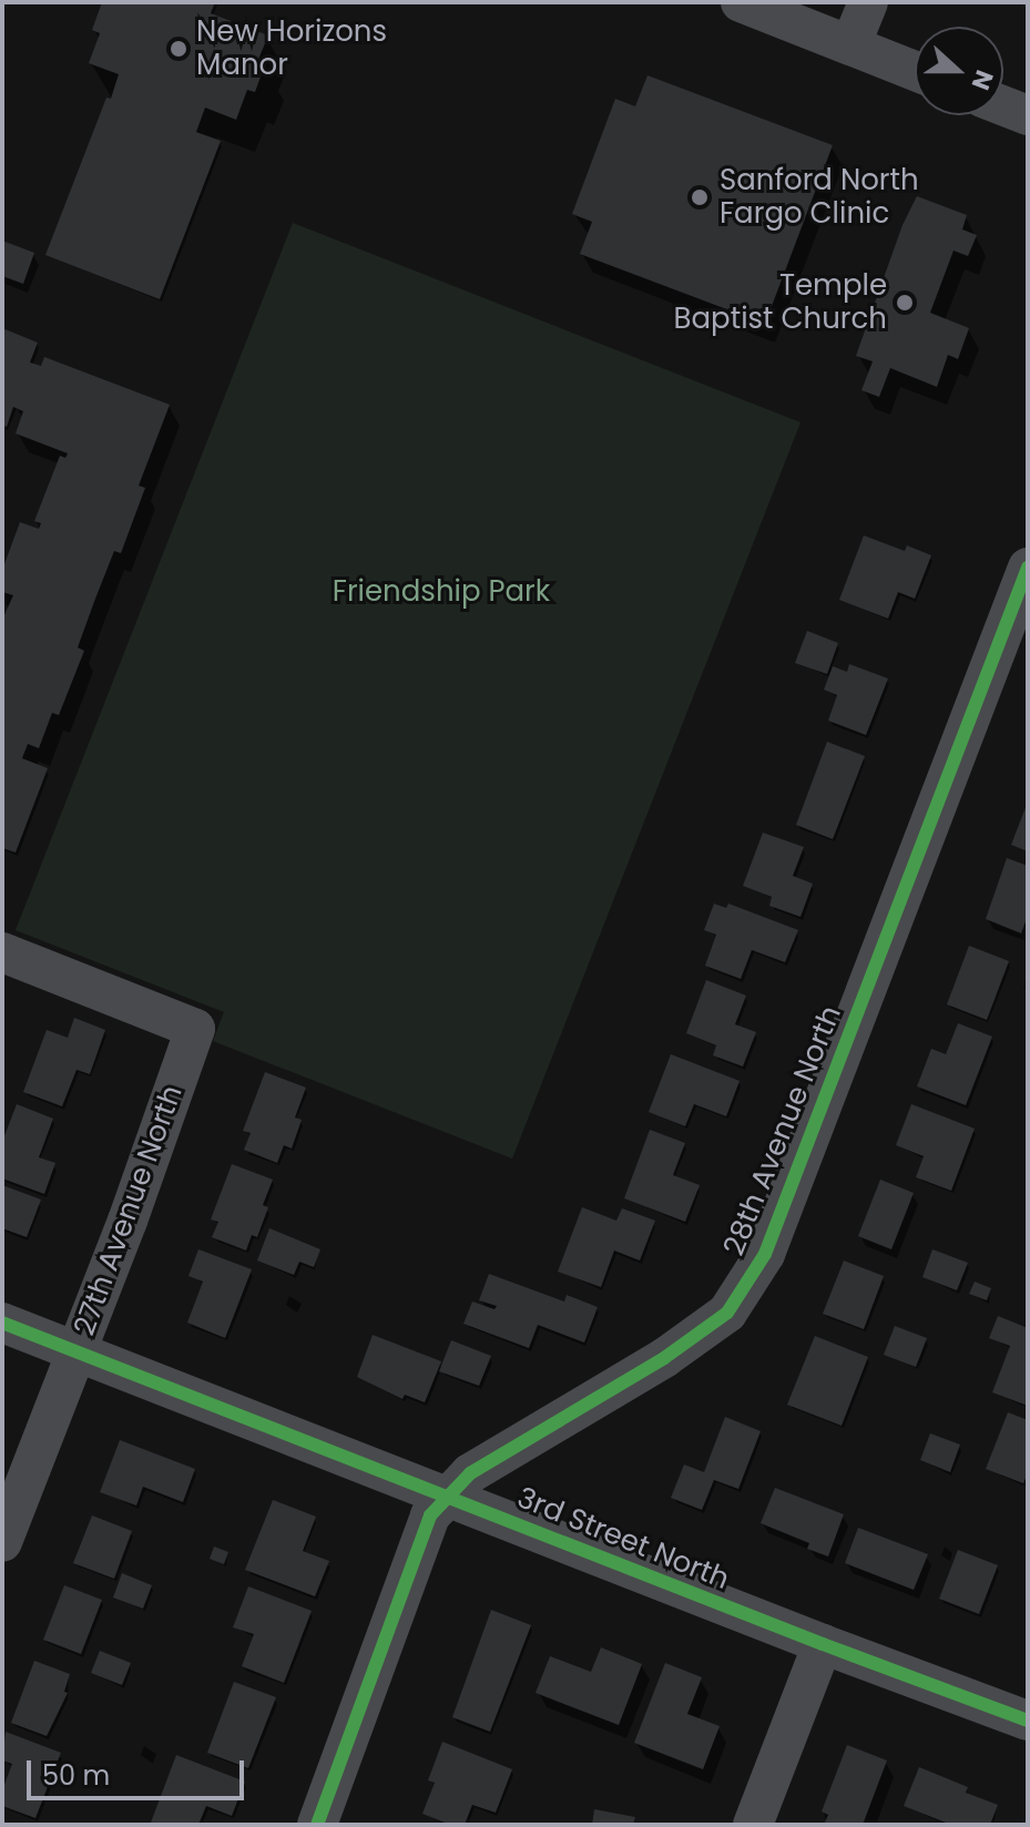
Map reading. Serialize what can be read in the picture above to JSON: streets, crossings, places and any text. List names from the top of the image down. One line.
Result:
{"streets":{"street":["28th Avenue North","27th Avenue North","3rd Street North"]},"crossings":[["28th Avenue North","3rd Street North"],["27th Avenue North","3rd Street North"]],"parks":["Friendship Park"],"places":["New Horizons Manor","Sanford North Fargo Clinic","Temple Baptist Church"],"scale_bar":"50 m","north":"right"}
